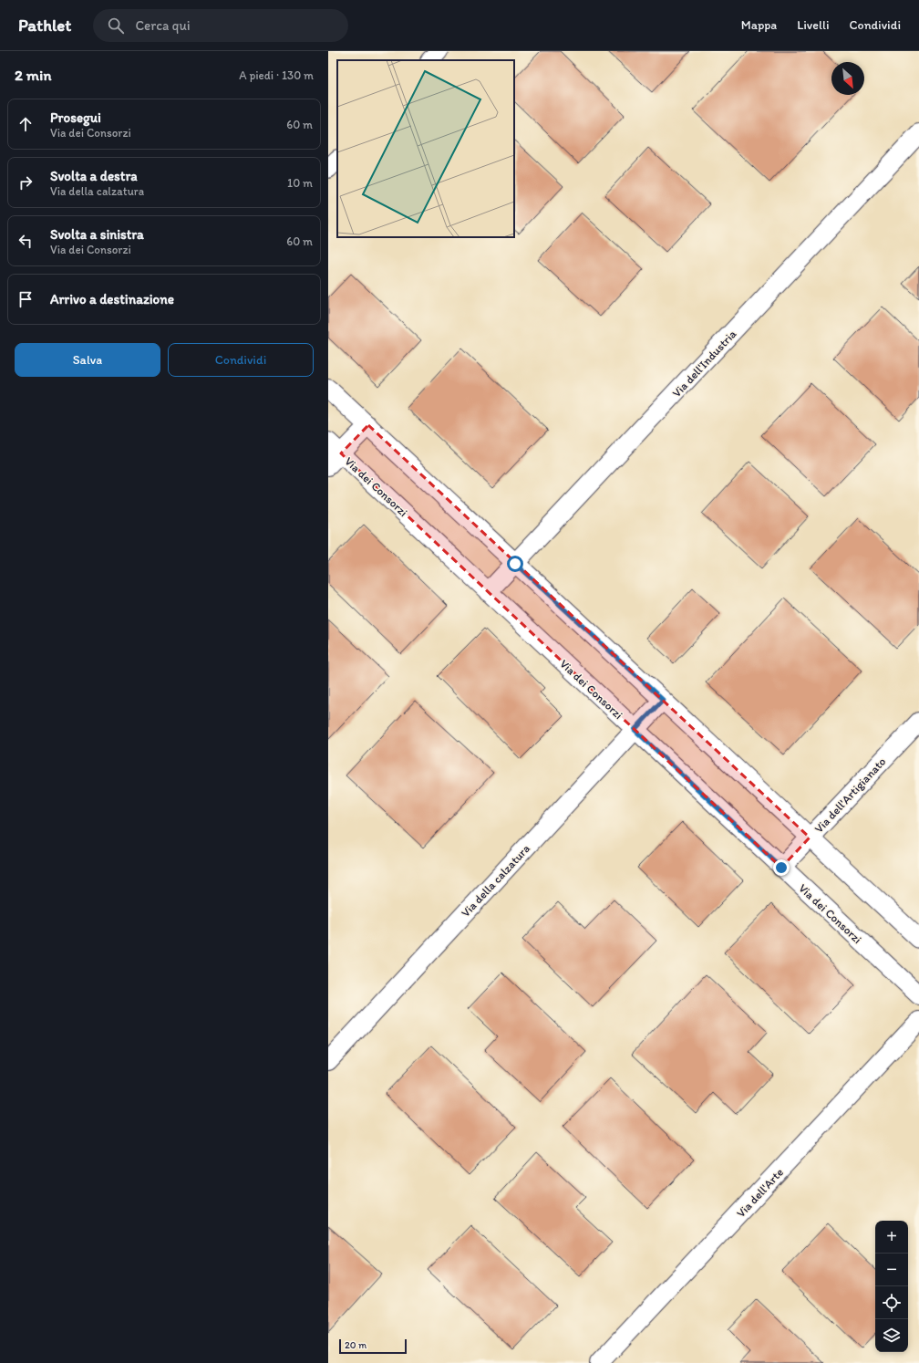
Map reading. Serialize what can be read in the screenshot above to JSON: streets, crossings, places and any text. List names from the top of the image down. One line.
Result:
{"streets":{"street":["Via dell'Industria","Via dei Consorzi","Via dell'Artigianato","Via della calzatura","Via dell'Arte"]},"crossings":[["Via dell'Industria","Via dei Consorzi"],["Via dei Consorzi","Via dell'Artigianato"],["Via dei Consorzi","Via della calzatura"]],"scale_bar":"20 m","north":"bottom right","page":{"header":"Pathlet","search":"Cerca qui","nav":["Mappa","Livelli","Condividi"],"heading":["2 min","A piedi · 130 m"],"list":[["Prosegui","Via dei Consorzi","60 m"],["Svolta a destra","Via della calzatura","10 m"],["Svolta a sinistra","Via dei Consorzi","60 m"],"Arrivo a destinazione"],"buttons":["Salva","Condividi"],"map_buttons":["+","−"],"scale":"20 m"}}
